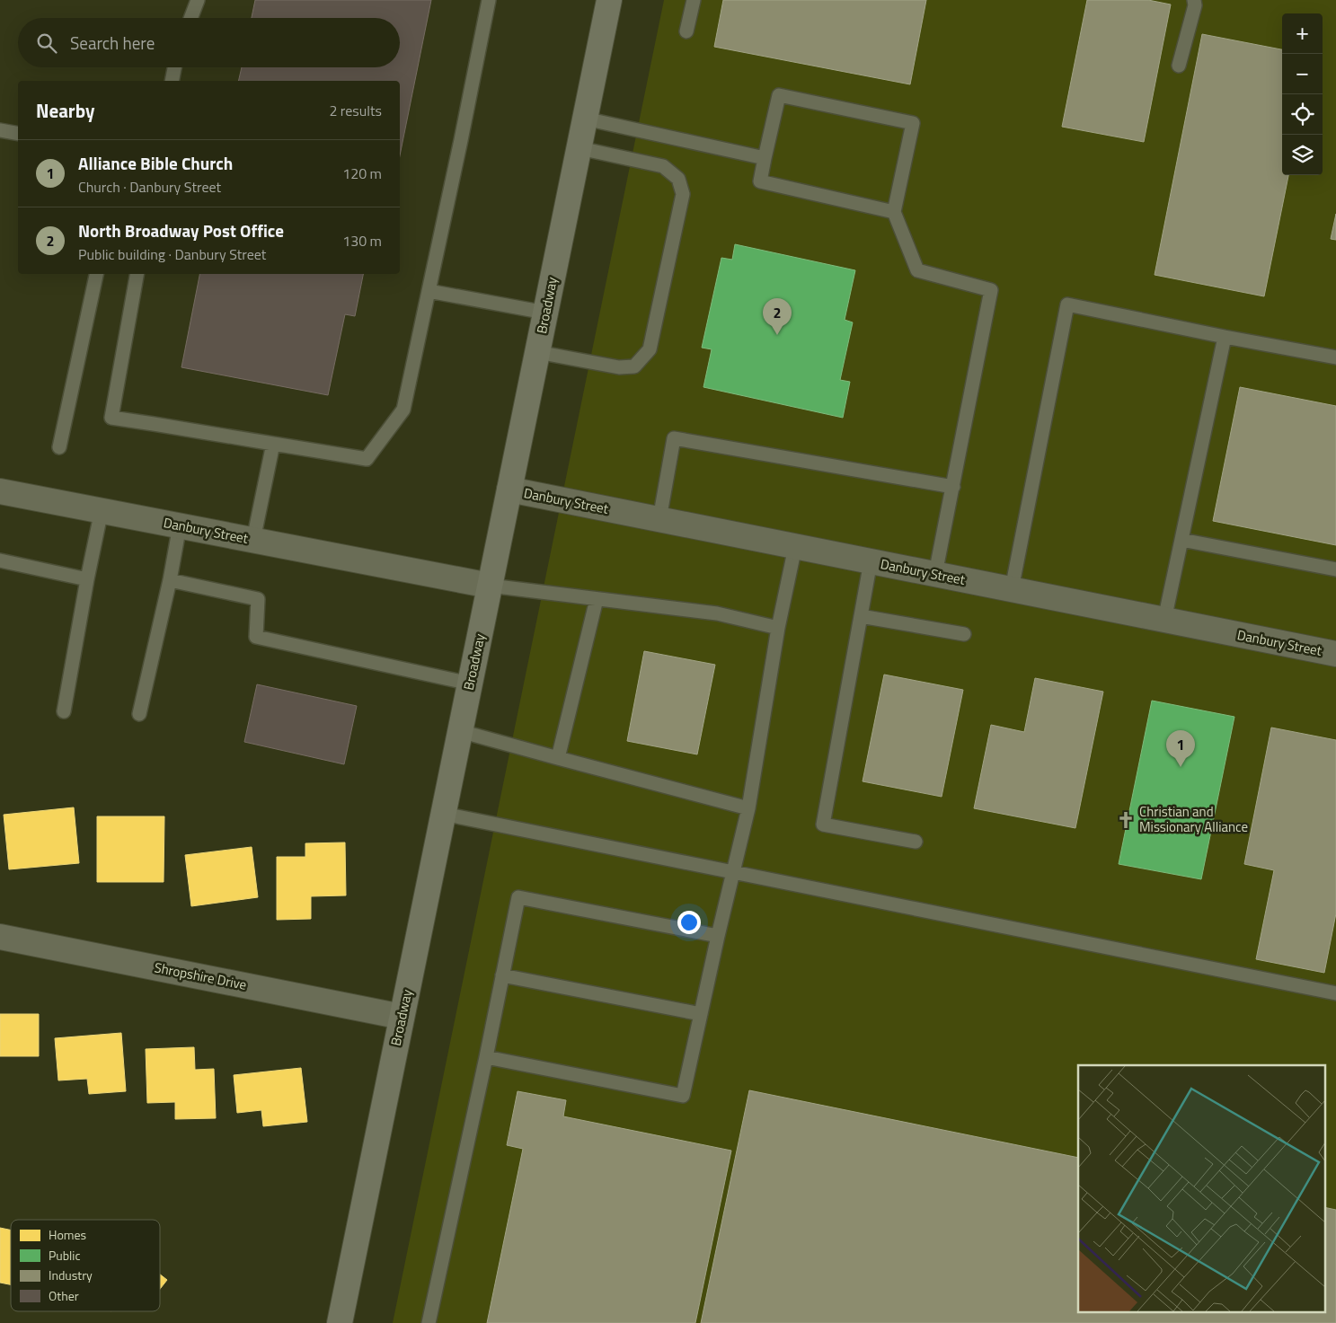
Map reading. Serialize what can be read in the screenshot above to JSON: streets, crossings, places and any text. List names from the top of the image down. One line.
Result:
{"streets":{"main road":["Broadway"],"street":["Danbury Street","Shropshire Drive"]},"crossings":[["Broadway","Danbury Street"],["Broadway","Shropshire Drive"]],"places":{"church":["Christian and Missionary Alliance"]},"legend":["Homes","Public","Industry","Other"],"page":{"map_buttons":["+","−"],"search":"Search here","heading":["Nearby","2 results"],"list":[{"mark":"1","name":"Alliance Bible Church","note":"Church · Danbury Street","value":"120 m"},{"mark":"2","name":"North Broadway Post Office","note":"Public building · Danbury Street","value":"130 m"}],"pins":["2","1"]}}
